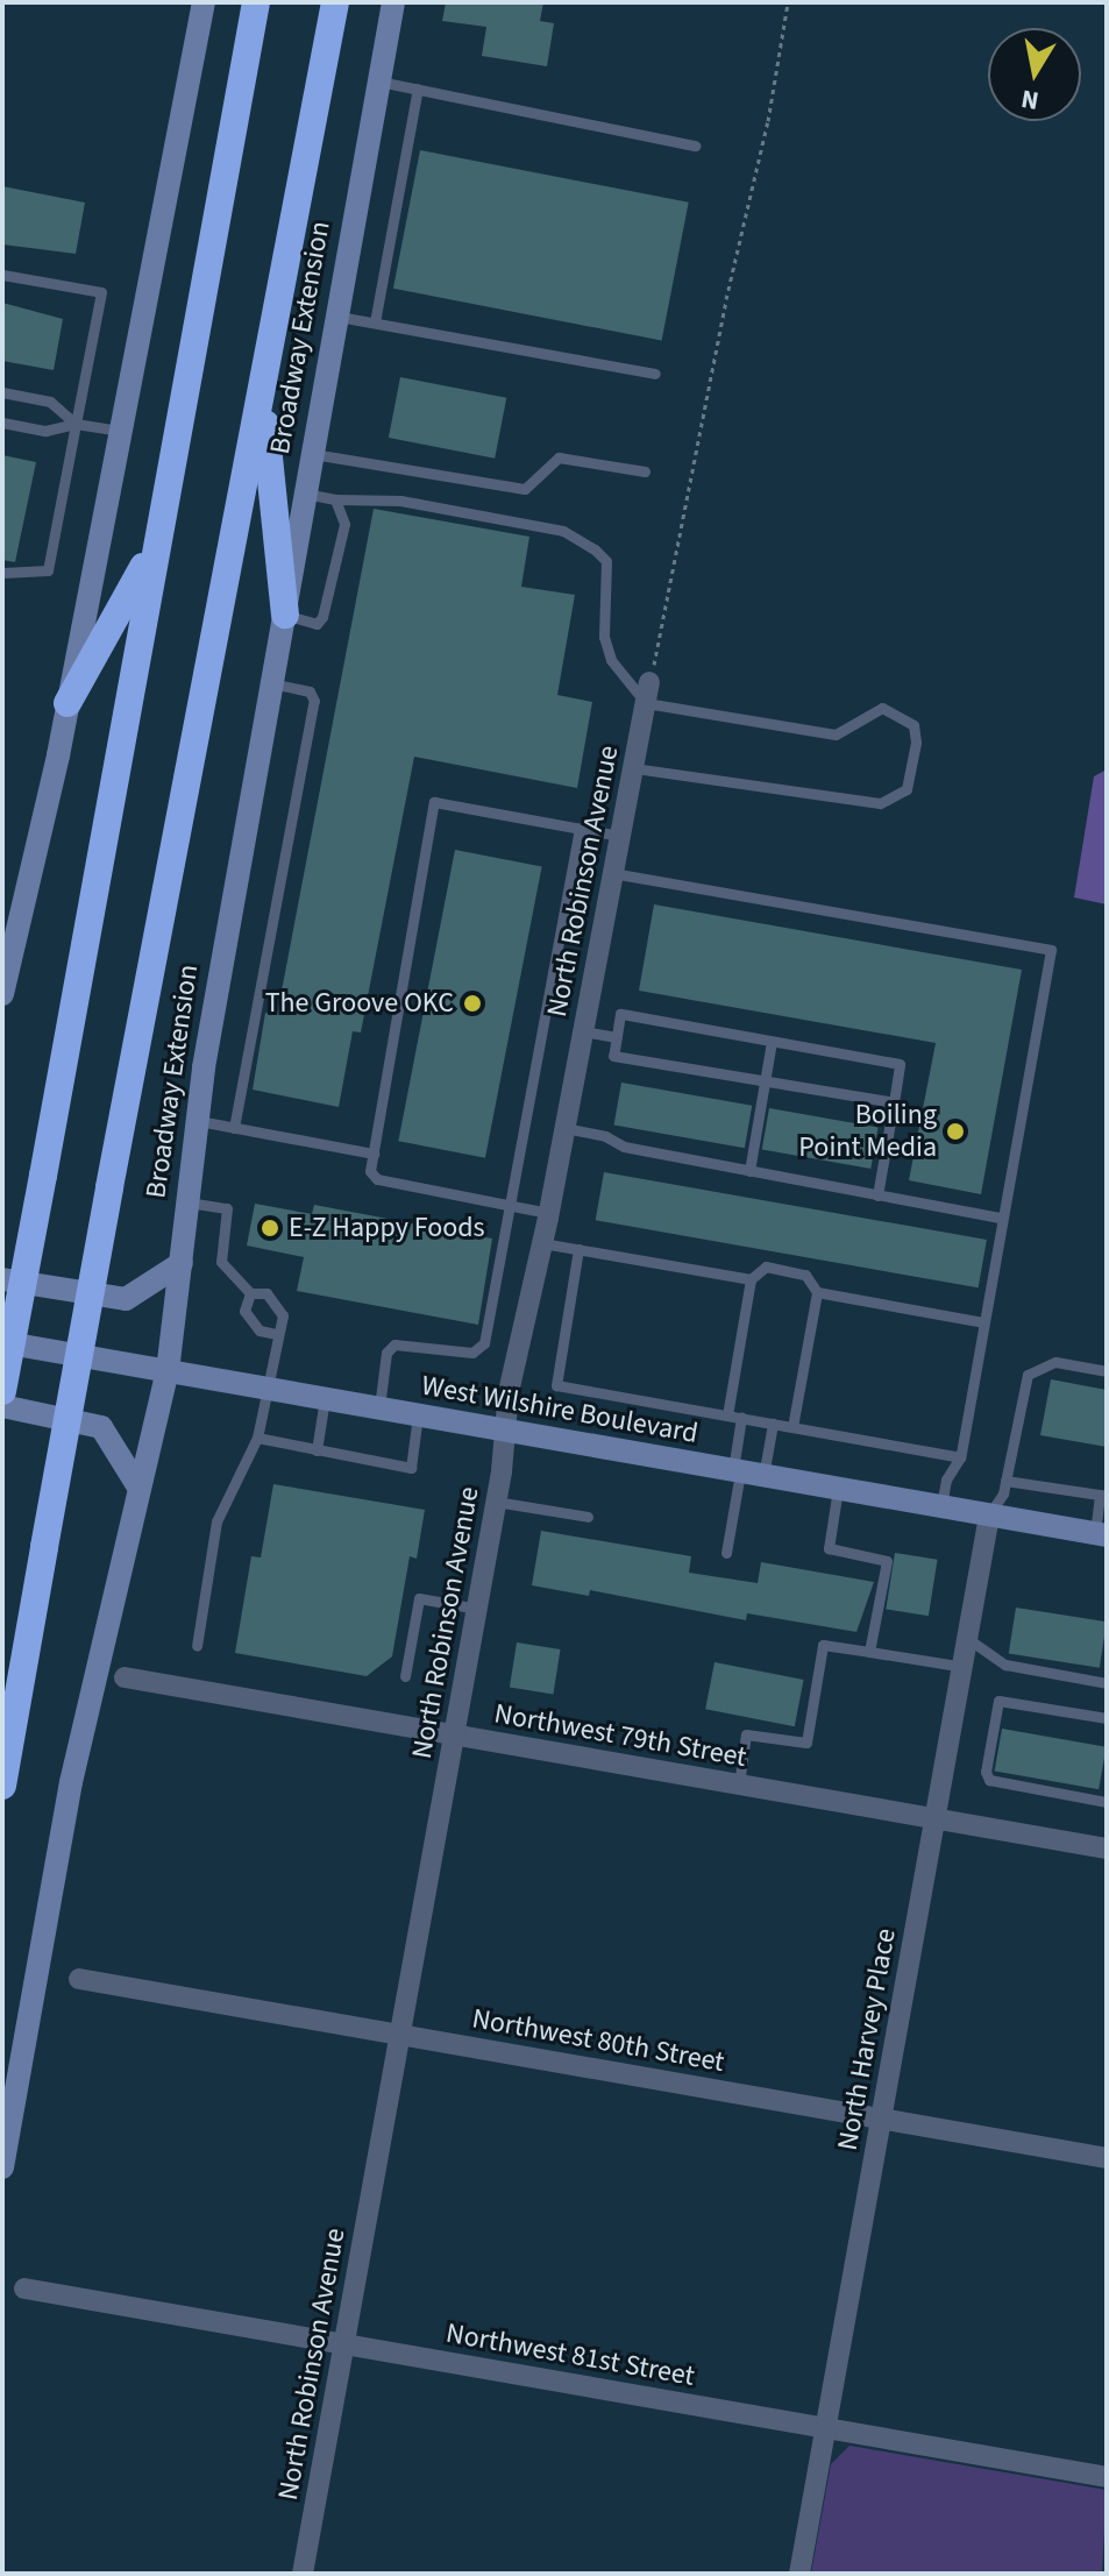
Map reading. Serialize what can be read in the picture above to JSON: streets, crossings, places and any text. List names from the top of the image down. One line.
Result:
{"streets":{"highway":["Broadway Extension"],"main road":["West Wilshire Boulevard"],"street":["North Robinson Avenue","Northwest 79th Street","North Harvey Place","Northwest 80th Street","Northwest 81st Street"]},"crossings":[["Broadway Extension","West Wilshire Boulevard"],["North Robinson Avenue","West Wilshire Boulevard"],["North Robinson Avenue","Northwest 79th Street"],["North Robinson Avenue","Northwest 80th Street"],["North Robinson Avenue","Northwest 81st Street"],["West Wilshire Boulevard","North Harvey Place"],["Northwest 79th Street","North Harvey Place"],["North Harvey Place","Northwest 80th Street"],["North Harvey Place","Northwest 81st Street"]],"places":["The Groove OKC","Boiling Point Media","E-Z Happy Foods"],"north":"bottom"}
